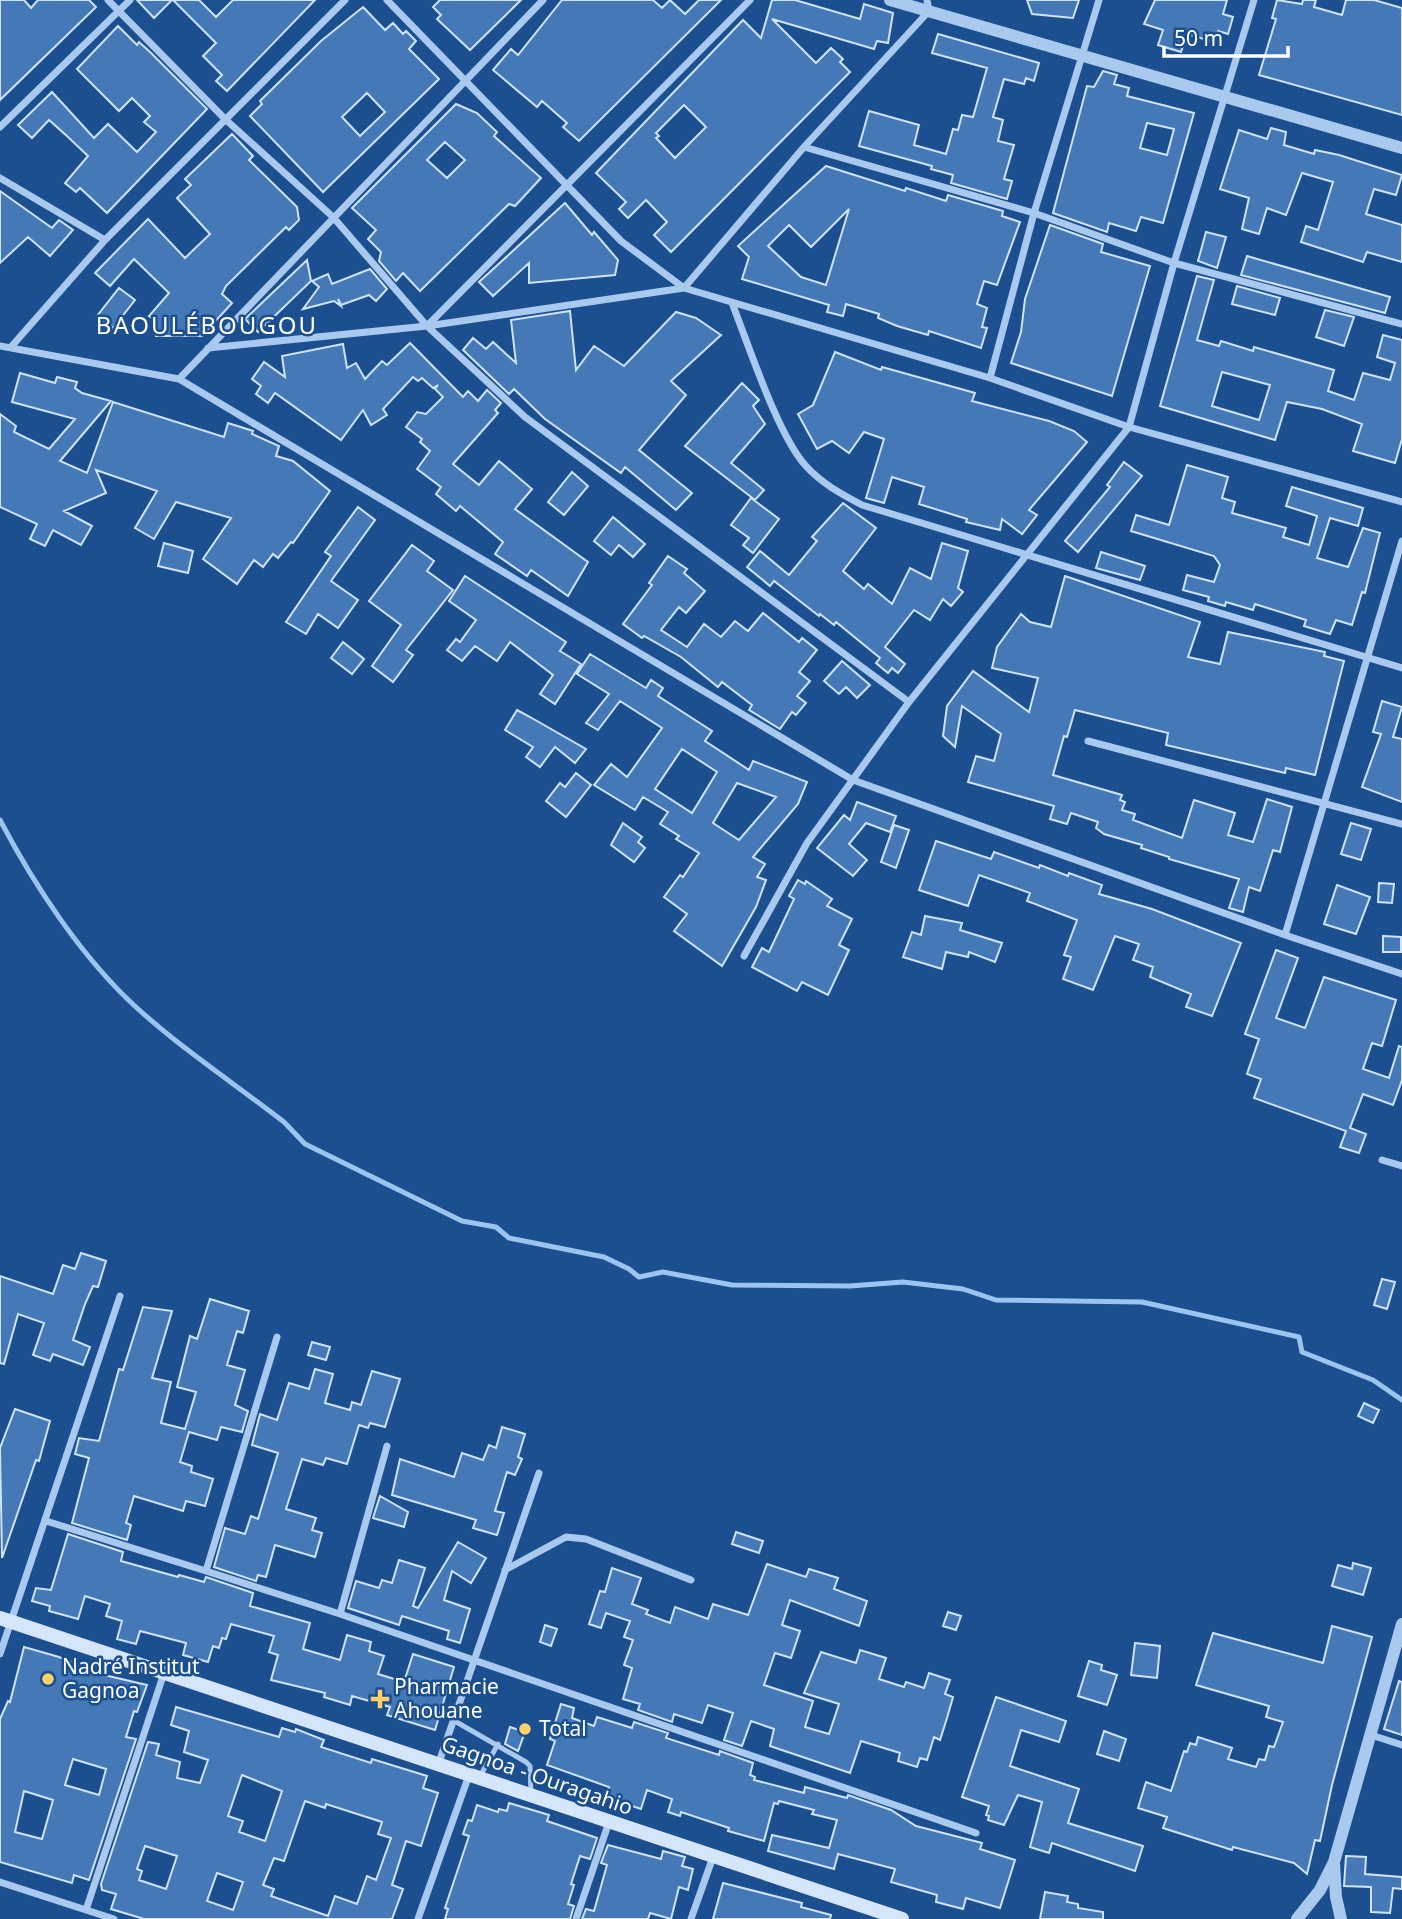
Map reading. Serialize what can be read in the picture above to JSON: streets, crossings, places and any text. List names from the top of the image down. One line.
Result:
{"streets":{"main road":["Gagnoa - Ouragahio"]},"districts":["BAOULÉBOUGOU"],"places":{"other":["Nadré Institut Gagnoa","Total"],"health":["Pharmacie Ahouane"]},"scale_bar":"50 m"}
